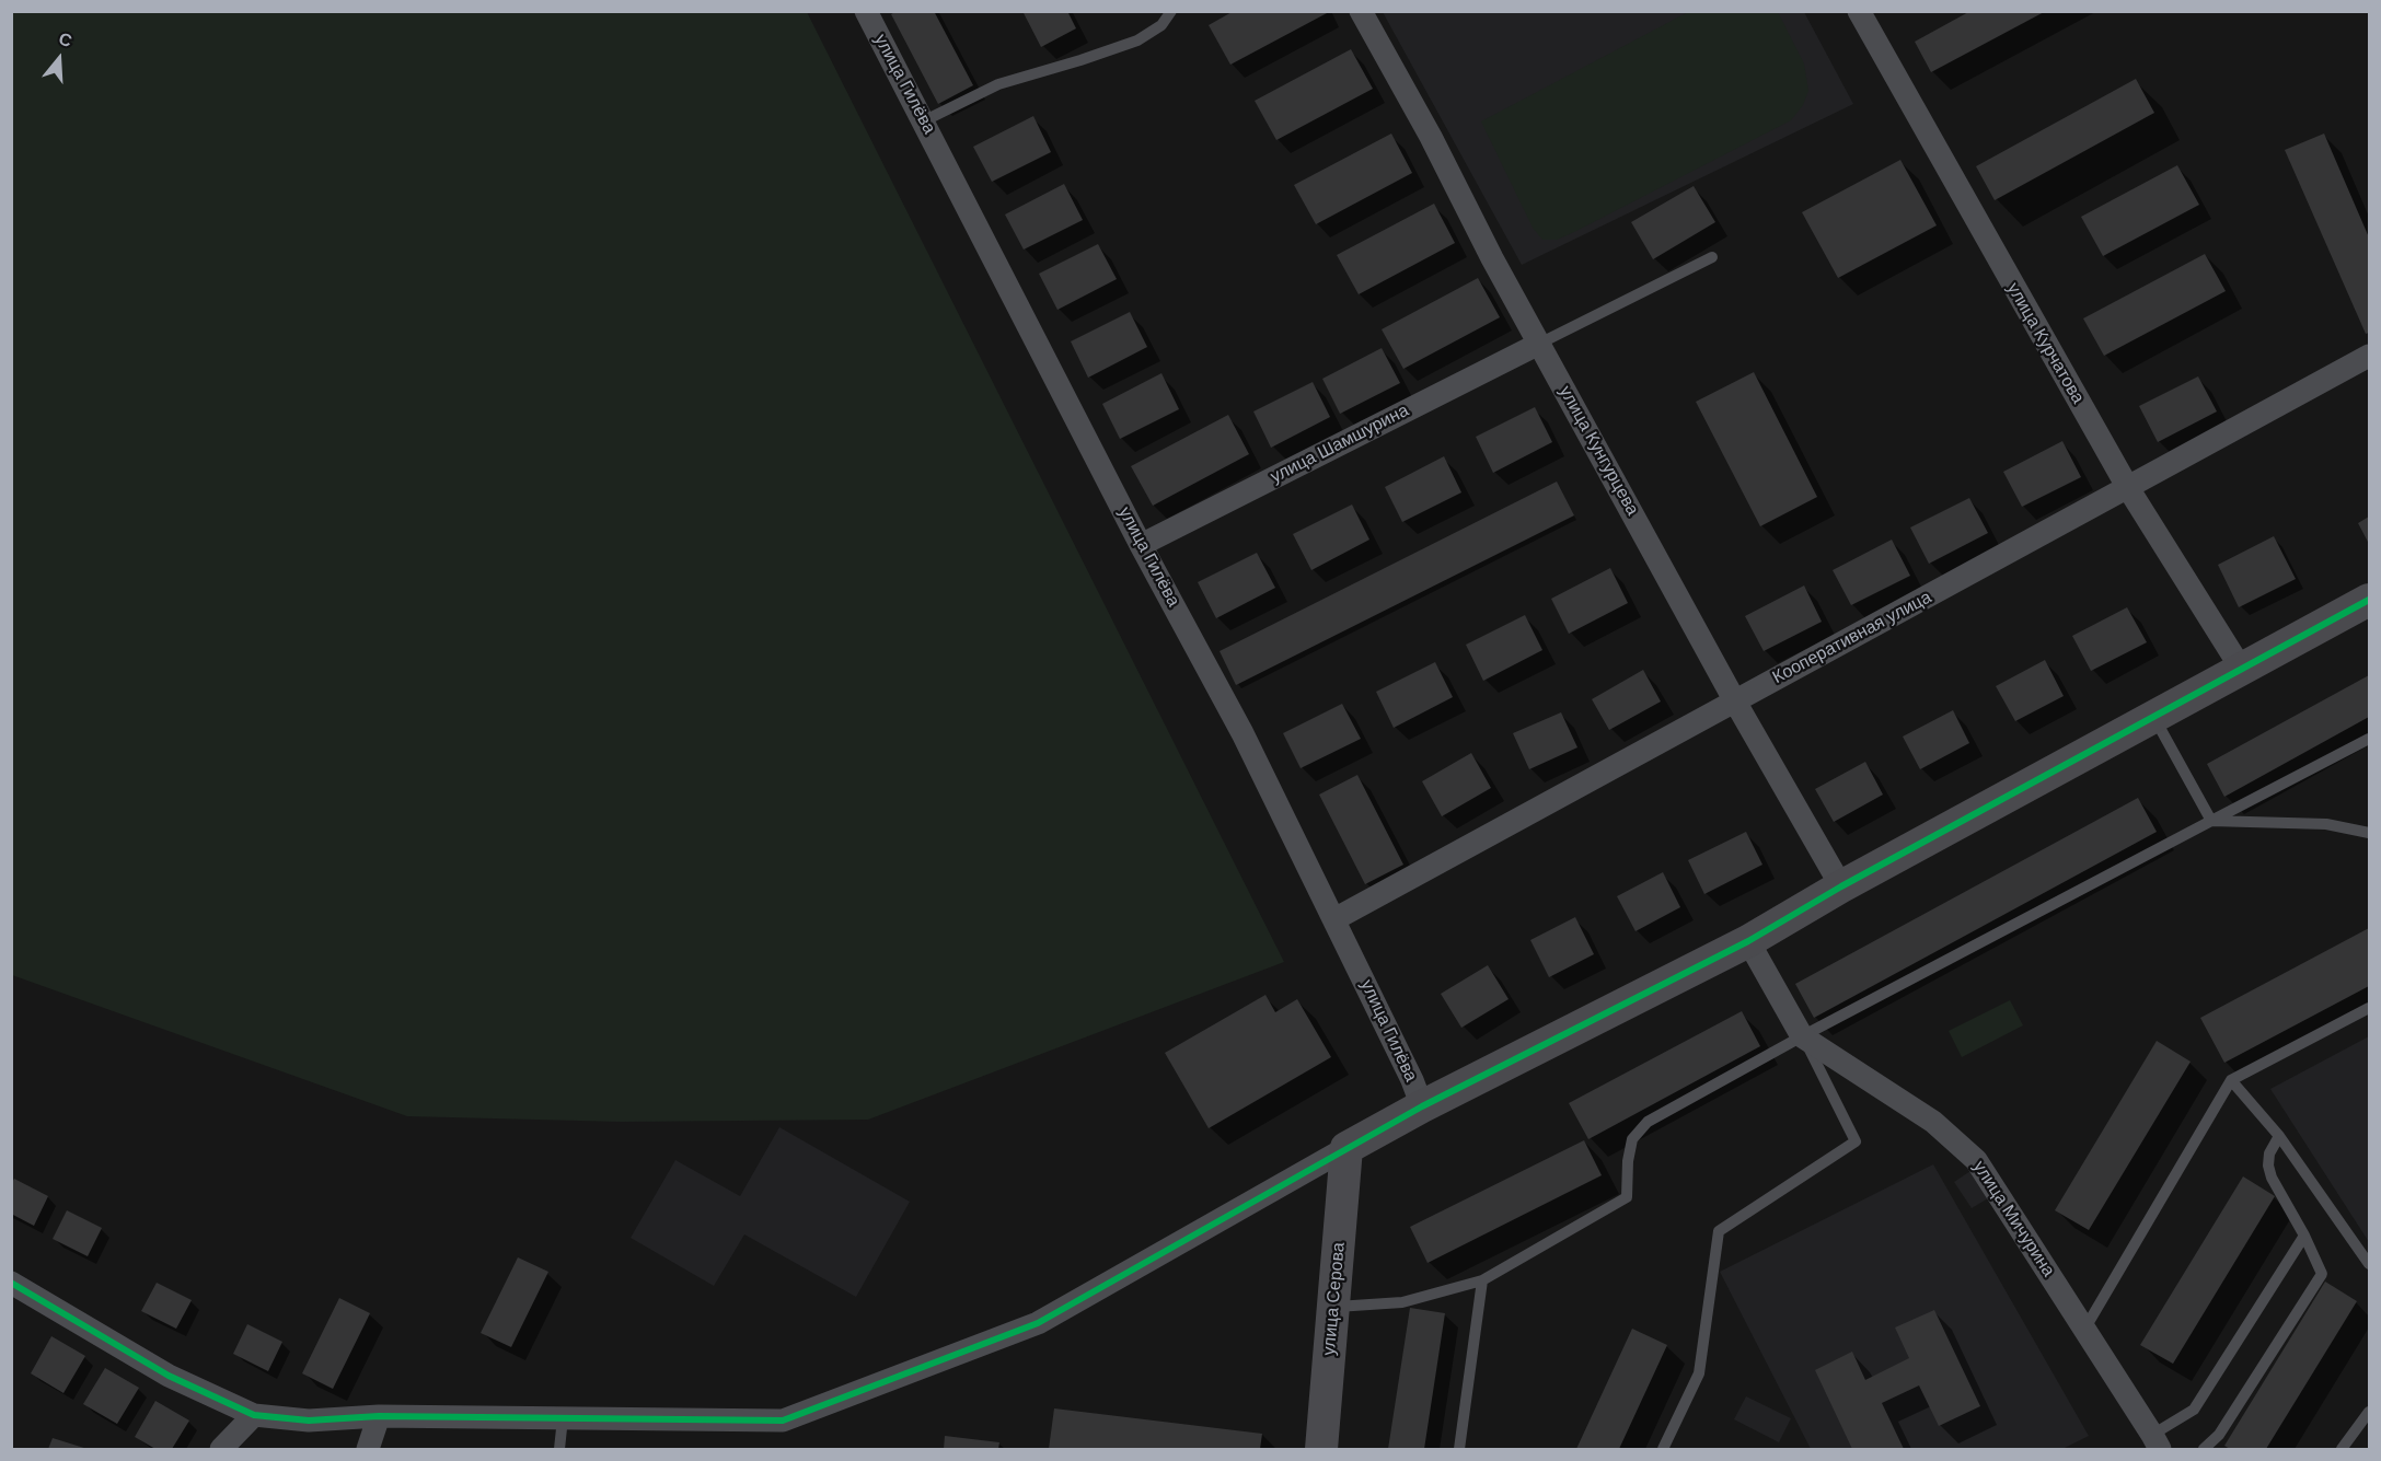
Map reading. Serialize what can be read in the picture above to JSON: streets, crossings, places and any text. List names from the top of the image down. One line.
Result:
{"streets":{"main road":["улица Серова"],"street":["улица Гилёва","улица Курчатова","улица Шамшурина","улица Кунгурцева","Кооперативная улица","улица Мичурина"]},"crossings":[["улица Гилёва","улица Шамшурина"],["улица Гилёва","Кооперативная улица"],["улица Курчатова","Кооперативная улица"],["улица Шамшурина","улица Кунгурцева"],["улица Кунгурцева","Кооперативная улица"]],"north":"top"}
